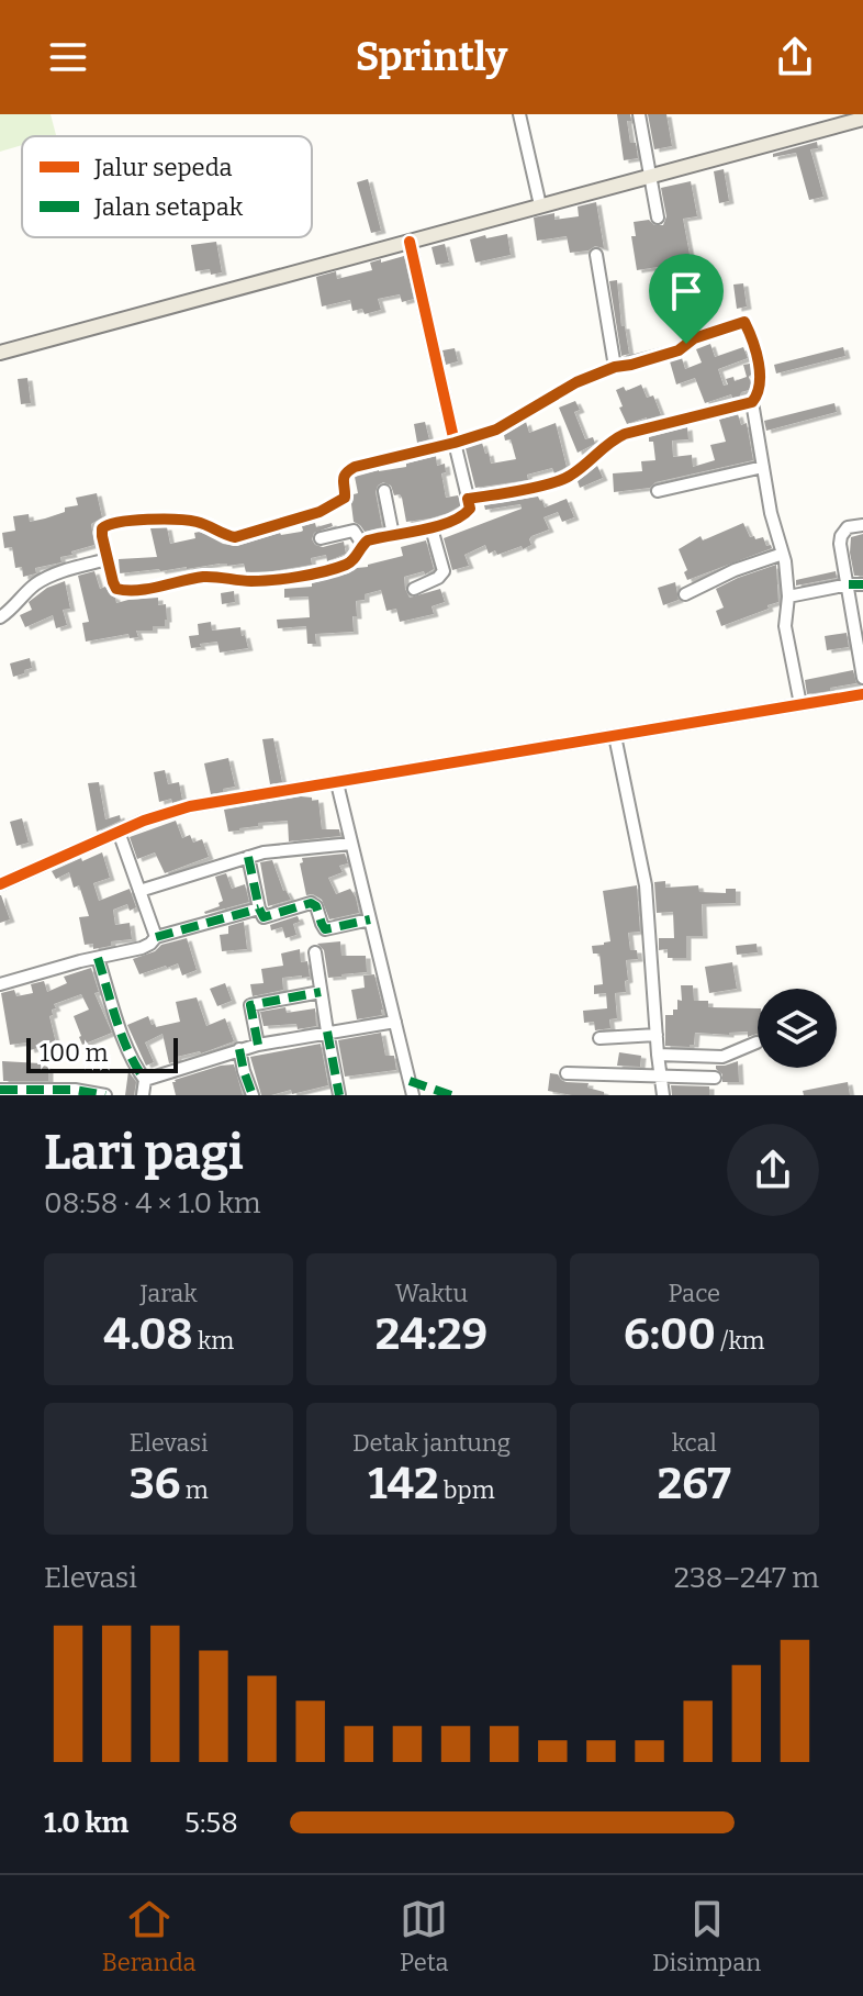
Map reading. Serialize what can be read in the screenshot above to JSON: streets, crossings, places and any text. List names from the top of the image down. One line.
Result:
{"legend":["Jalur sepeda","Jalan setapak"],"scale_bar":"100 m","page":{"header":"Sprintly","scale":"100 m","heading":["Lari pagi","08:58 · 4 × 1.0 km"],"stats":[["Jarak","4.08 km"],["Waktu","24:29"],["Pace","6:00 /km"],["Elevasi","36 m"],["Detak jantung","142 bpm"],["kcal","267"]],"chart":["Elevasi","238–247 m"],"list":[{"name":"1.0 km","note":"5:58"}],"tabs":["Beranda","Peta","Disimpan"]}}
